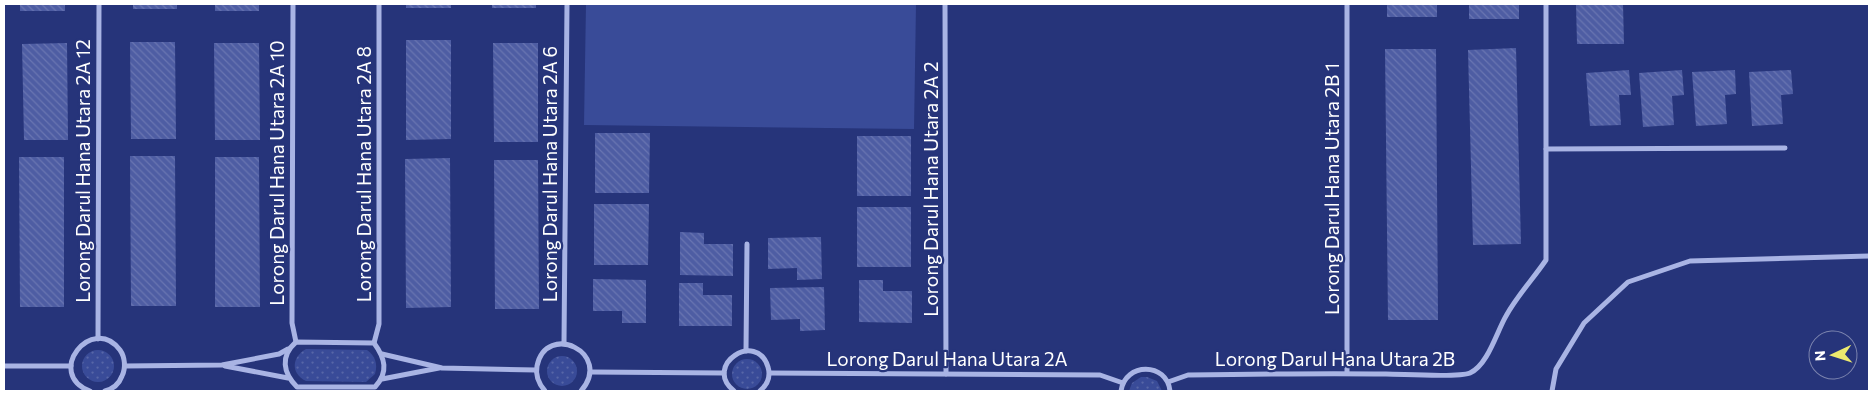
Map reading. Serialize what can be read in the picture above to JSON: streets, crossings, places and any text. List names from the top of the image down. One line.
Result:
{"streets":{"street":["Lorong Darul Hana Utara 2A 12","Lorong Darul Hana Utara 2A 10","Lorong Darul Hana Utara 2A 8","Lorong Darul Hana Utara 2A 6","Lorong Darul Hana Utara 2A 2","Lorong Darul Hana Utara 2B 1","Lorong Darul Hana Utara 2A","Lorong Darul Hana Utara 2B"]},"crossings":[["Lorong Darul Hana Utara 2A 2","Lorong Darul Hana Utara 2A"],["Lorong Darul Hana Utara 2B 1","Lorong Darul Hana Utara 2B"]],"north":"left"}
